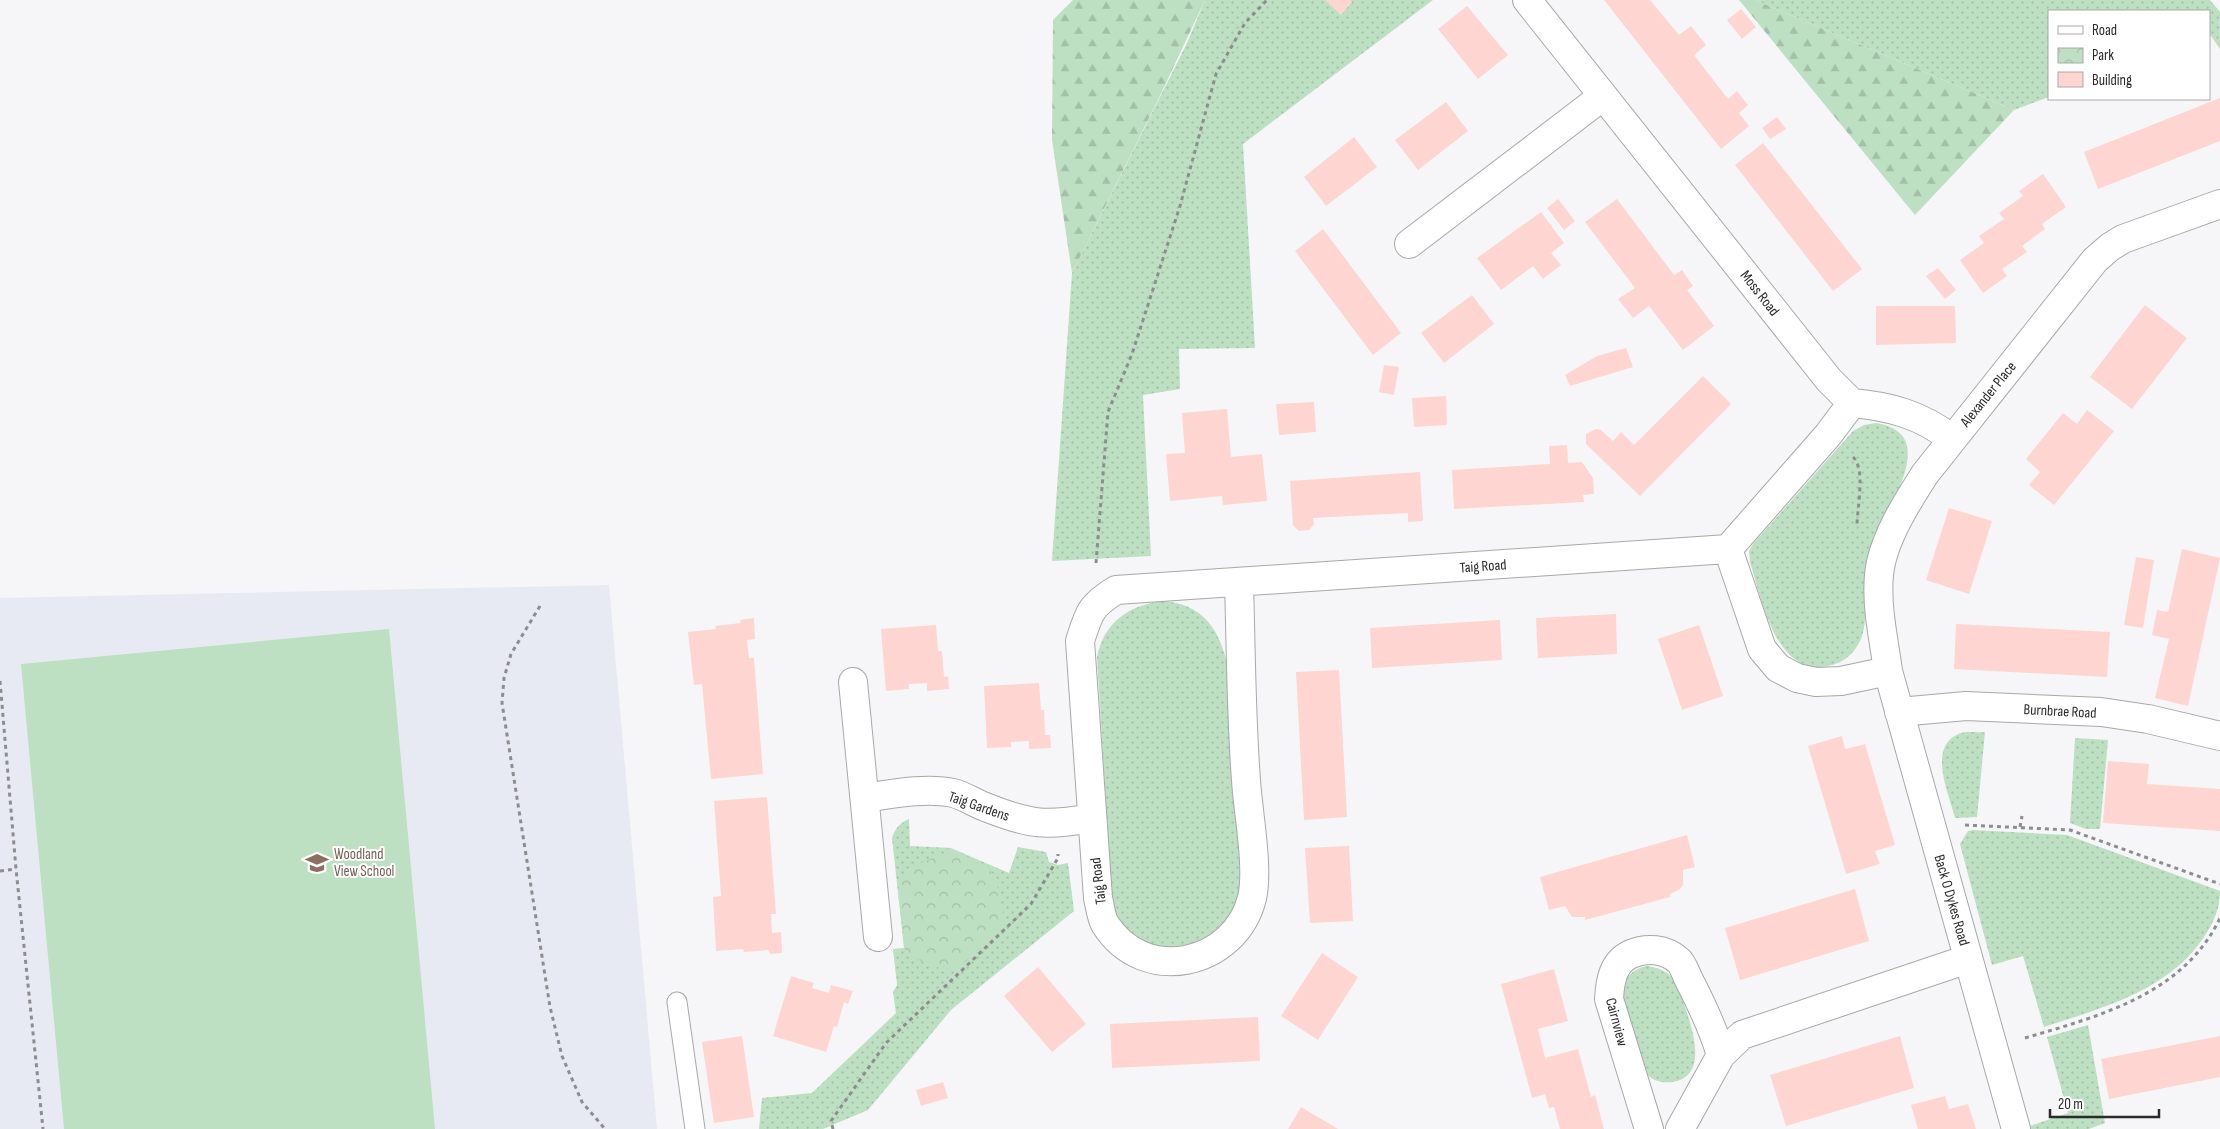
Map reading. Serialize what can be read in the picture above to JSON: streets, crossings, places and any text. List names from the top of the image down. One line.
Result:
{"streets":{"street":["Moss Road","Alexander Place","Taig Road","Burnbrae Road","Taig Gardens","Back O Dykes Road","Cairnview"]},"crossings":[["Alexander Place","Back O Dykes Road"],["Taig Road","Taig Gardens"],["Burnbrae Road","Back O Dykes Road"]],"places":{"school or university":["Woodland View School"]},"legend":["Road","Park","Building"],"scale_bar":"20 m"}
